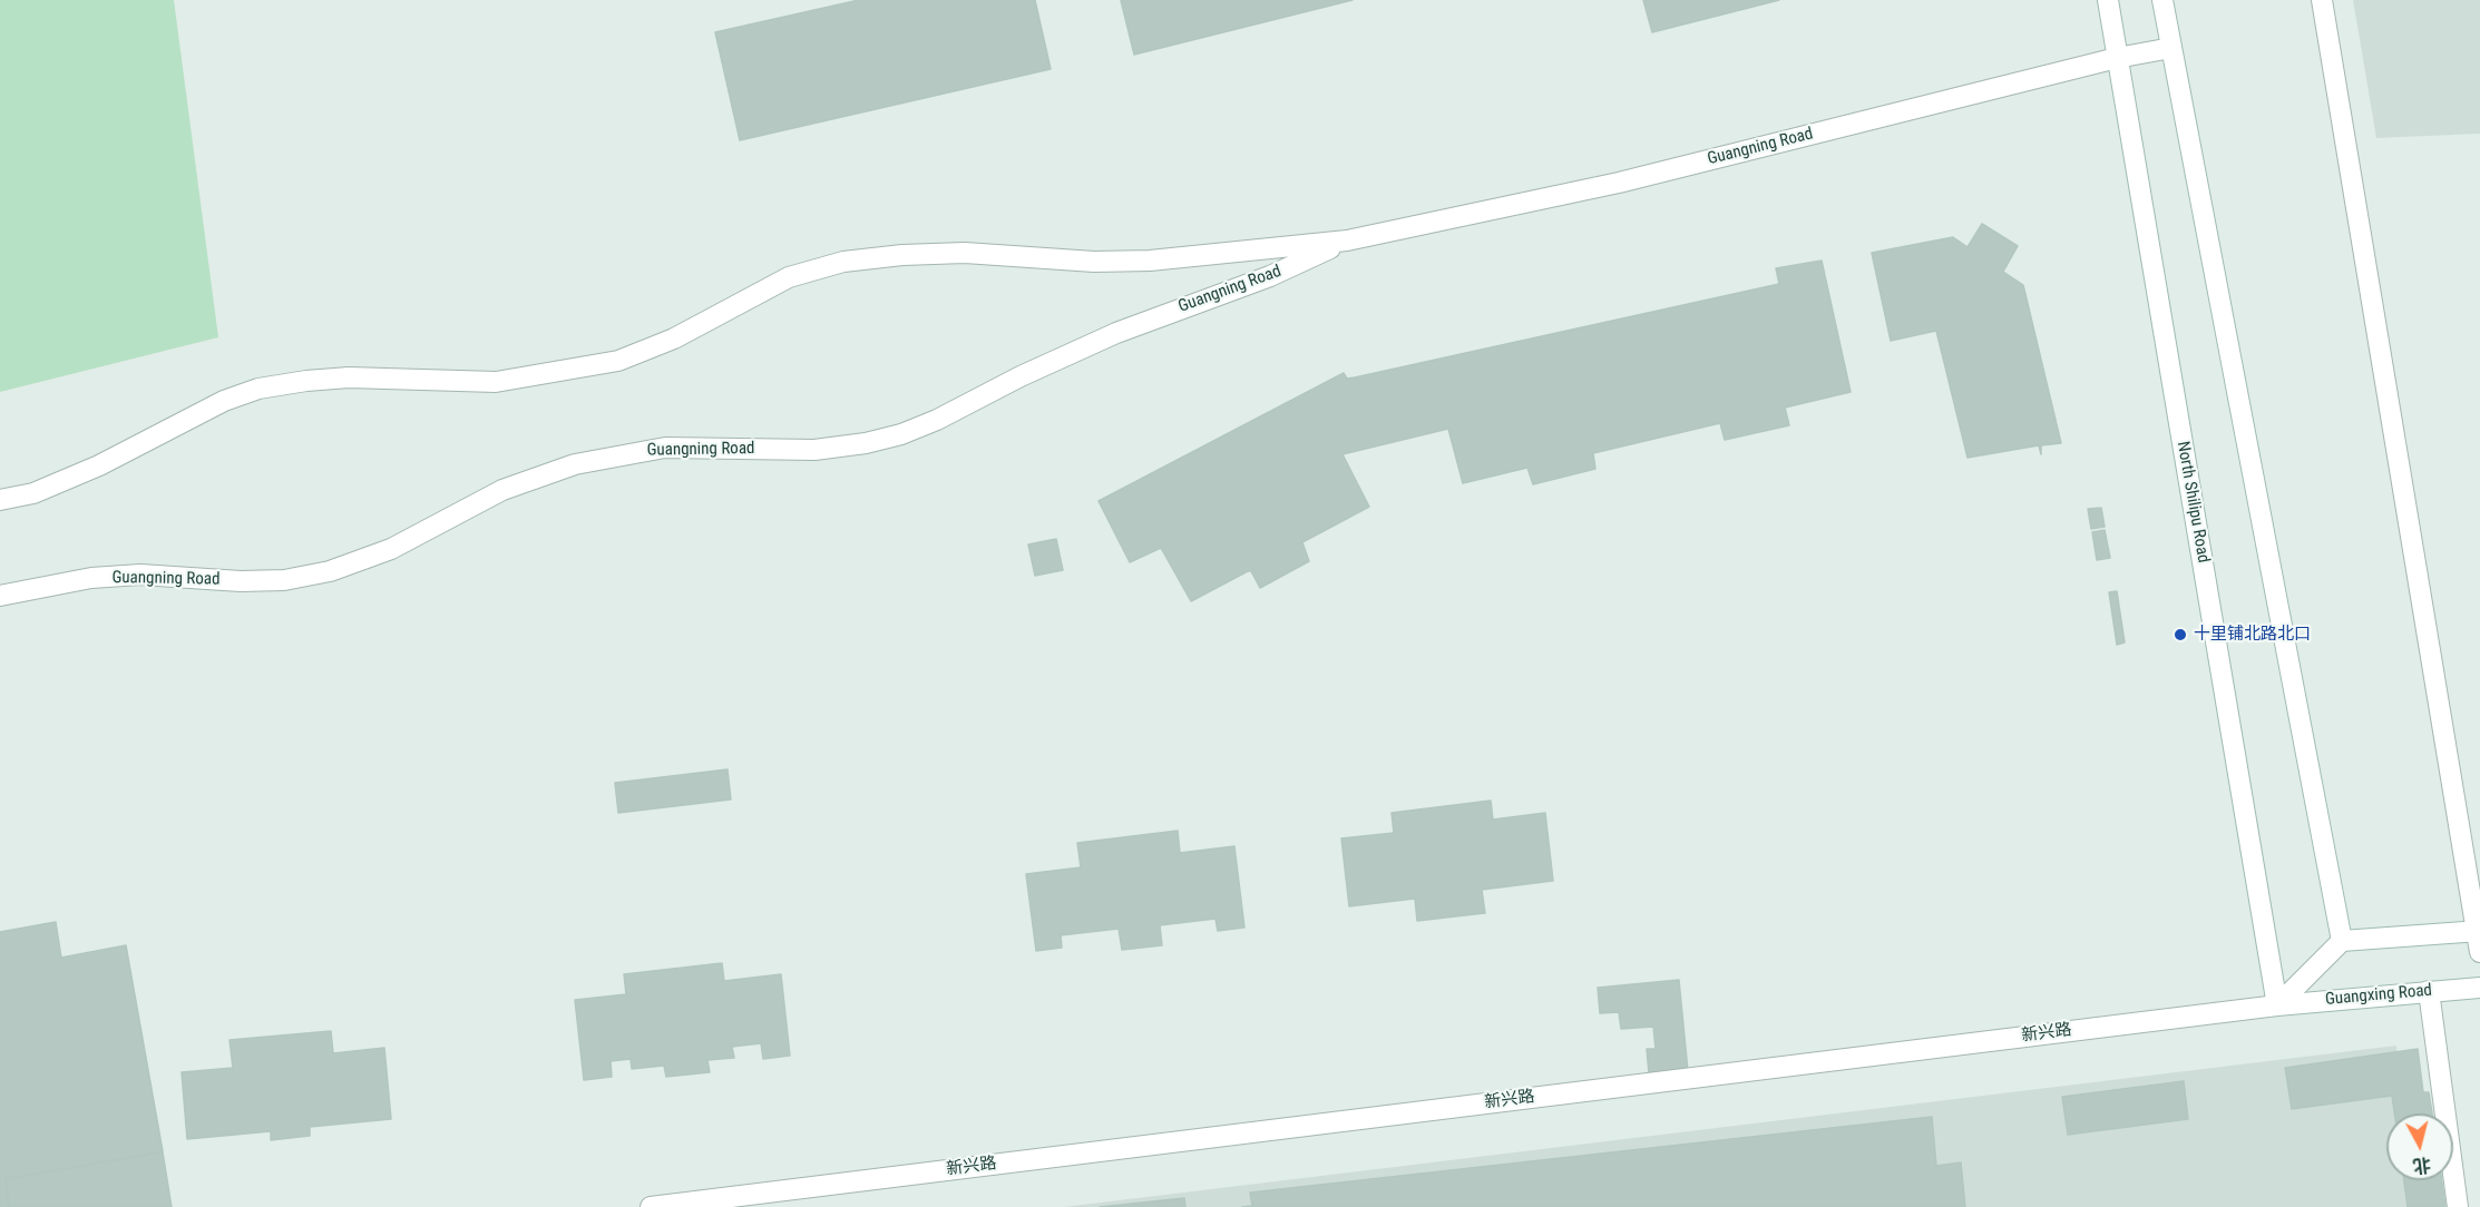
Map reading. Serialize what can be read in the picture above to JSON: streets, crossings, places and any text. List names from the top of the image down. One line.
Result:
{"streets":{"street":["Guangning Road","North Shilipu Road","Guangxing Road","新兴路"]},"crossings":[["Guangning Road","North Shilipu Road"],["North Shilipu Road","Guangxing Road"],["North Shilipu Road","新兴路"],["Guangxing Road","新兴路"]],"places":["十里铺北路北口"],"north":"bottom"}
